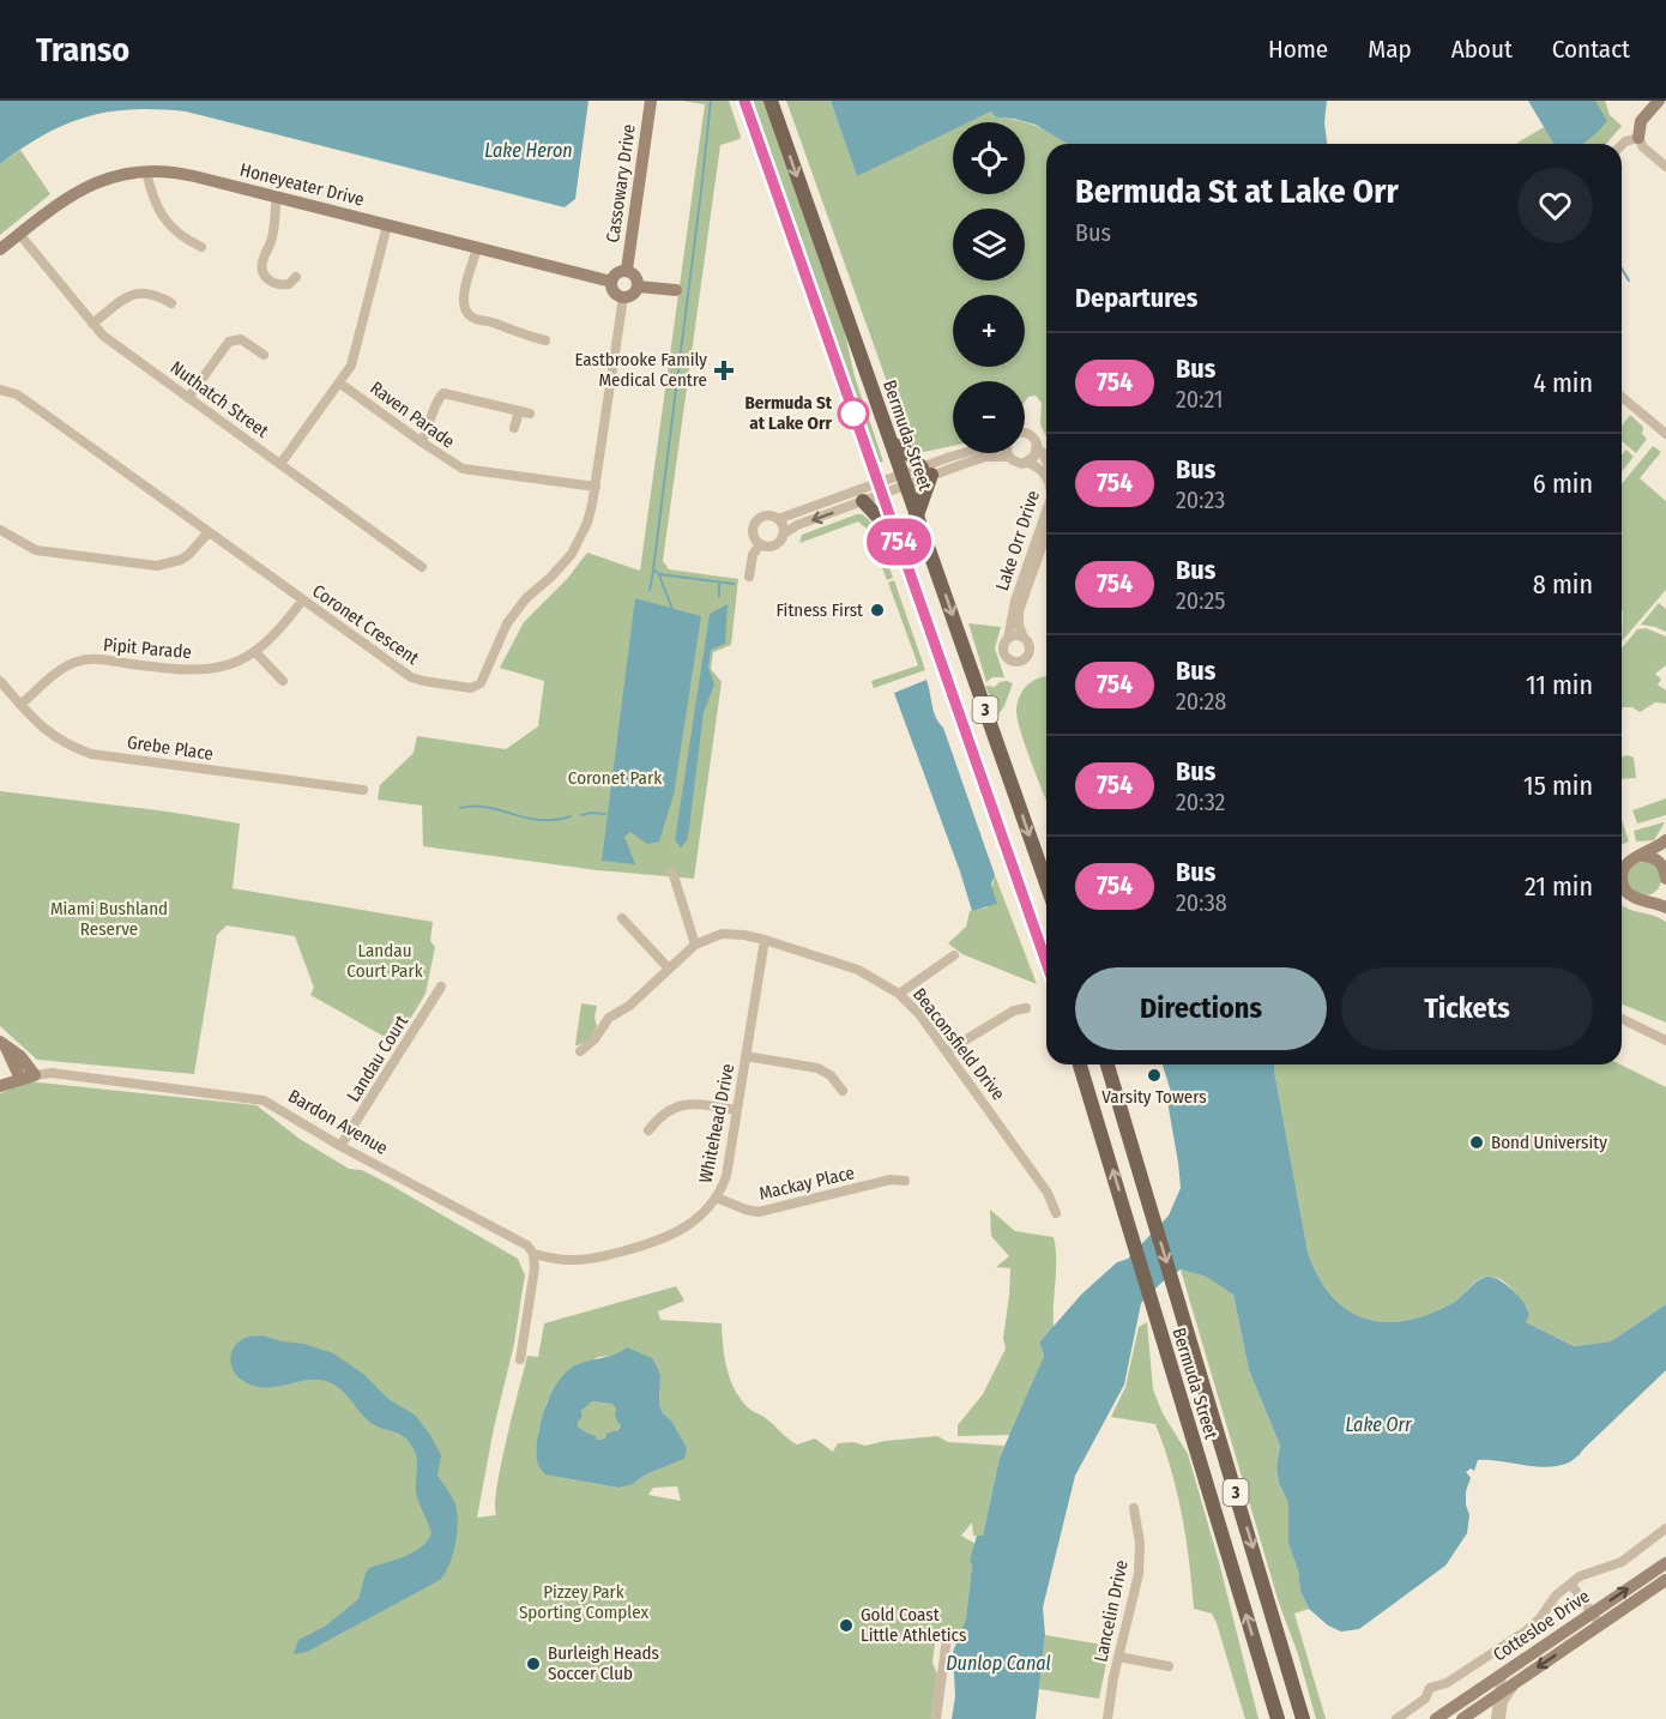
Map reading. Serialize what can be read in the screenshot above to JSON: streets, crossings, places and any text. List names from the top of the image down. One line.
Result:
{"streets":{"main road":["Bermuda Street","3"],"street":["Cassowary Drive","Honeyeater Drive","Nuthatch Street","Raven Parade","Lake Orr Drive","Coronet Crescent","Pipit Parade","Grebe Place","Beaconsfield Drive","Landau Court","Bardon Avenue","Whitehead Drive","Mackay Place","Lancelin Drive","Cottesloe Drive"]},"crossings":[["Cassowary Drive","Honeyeater Drive"],["Cassowary Drive","Coronet Crescent"],["Honeyeater Drive","Nuthatch Street"],["Honeyeater Drive","Coronet Crescent"],["Raven Parade","Coronet Crescent"],["Coronet Crescent","Pipit Parade"],["Pipit Parade","Grebe Place"],["Beaconsfield Drive","Whitehead Drive"],["Landau Court","Bardon Avenue"],["Bardon Avenue","Whitehead Drive"],["Whitehead Drive","Mackay Place"]],"water":["Lake Heron","Lake Orr","Dunlop Canal"],"parks":["Coronet Park","Miami Bushland Reserve","Landau Court Park","Pizzey Park Sporting Complex"],"places":{"health":["Eastbrooke Family Medical Centre"],"other":["Bermuda St at Lake Orr","Fitness First","Varsity Towers","Bond University","Gold Coast Little Athletics","Burleigh Heads Soccer Club"]},"lines":["bus line 754"],"page":{"header":"Transo","nav":["Home","Map","About","Contact"],"on_map":"754","map_buttons":["+","−"],"heading":[["Bermuda St at Lake Orr","Bus"],"Departures"],"list":[{"mark":"754","name":"Bus","note":"20:21","value":"4 min"},{"mark":"754","name":"Bus","note":"20:23","value":"6 min"},{"mark":"754","name":"Bus","note":"20:25","value":"8 min"},{"mark":"754","name":"Bus","note":"20:28","value":"11 min"},{"mark":"754","name":"Bus","note":"20:32","value":"15 min"},{"mark":"754","name":"Bus","note":"20:38","value":"21 min"}],"buttons":["Directions","Tickets"]}}
